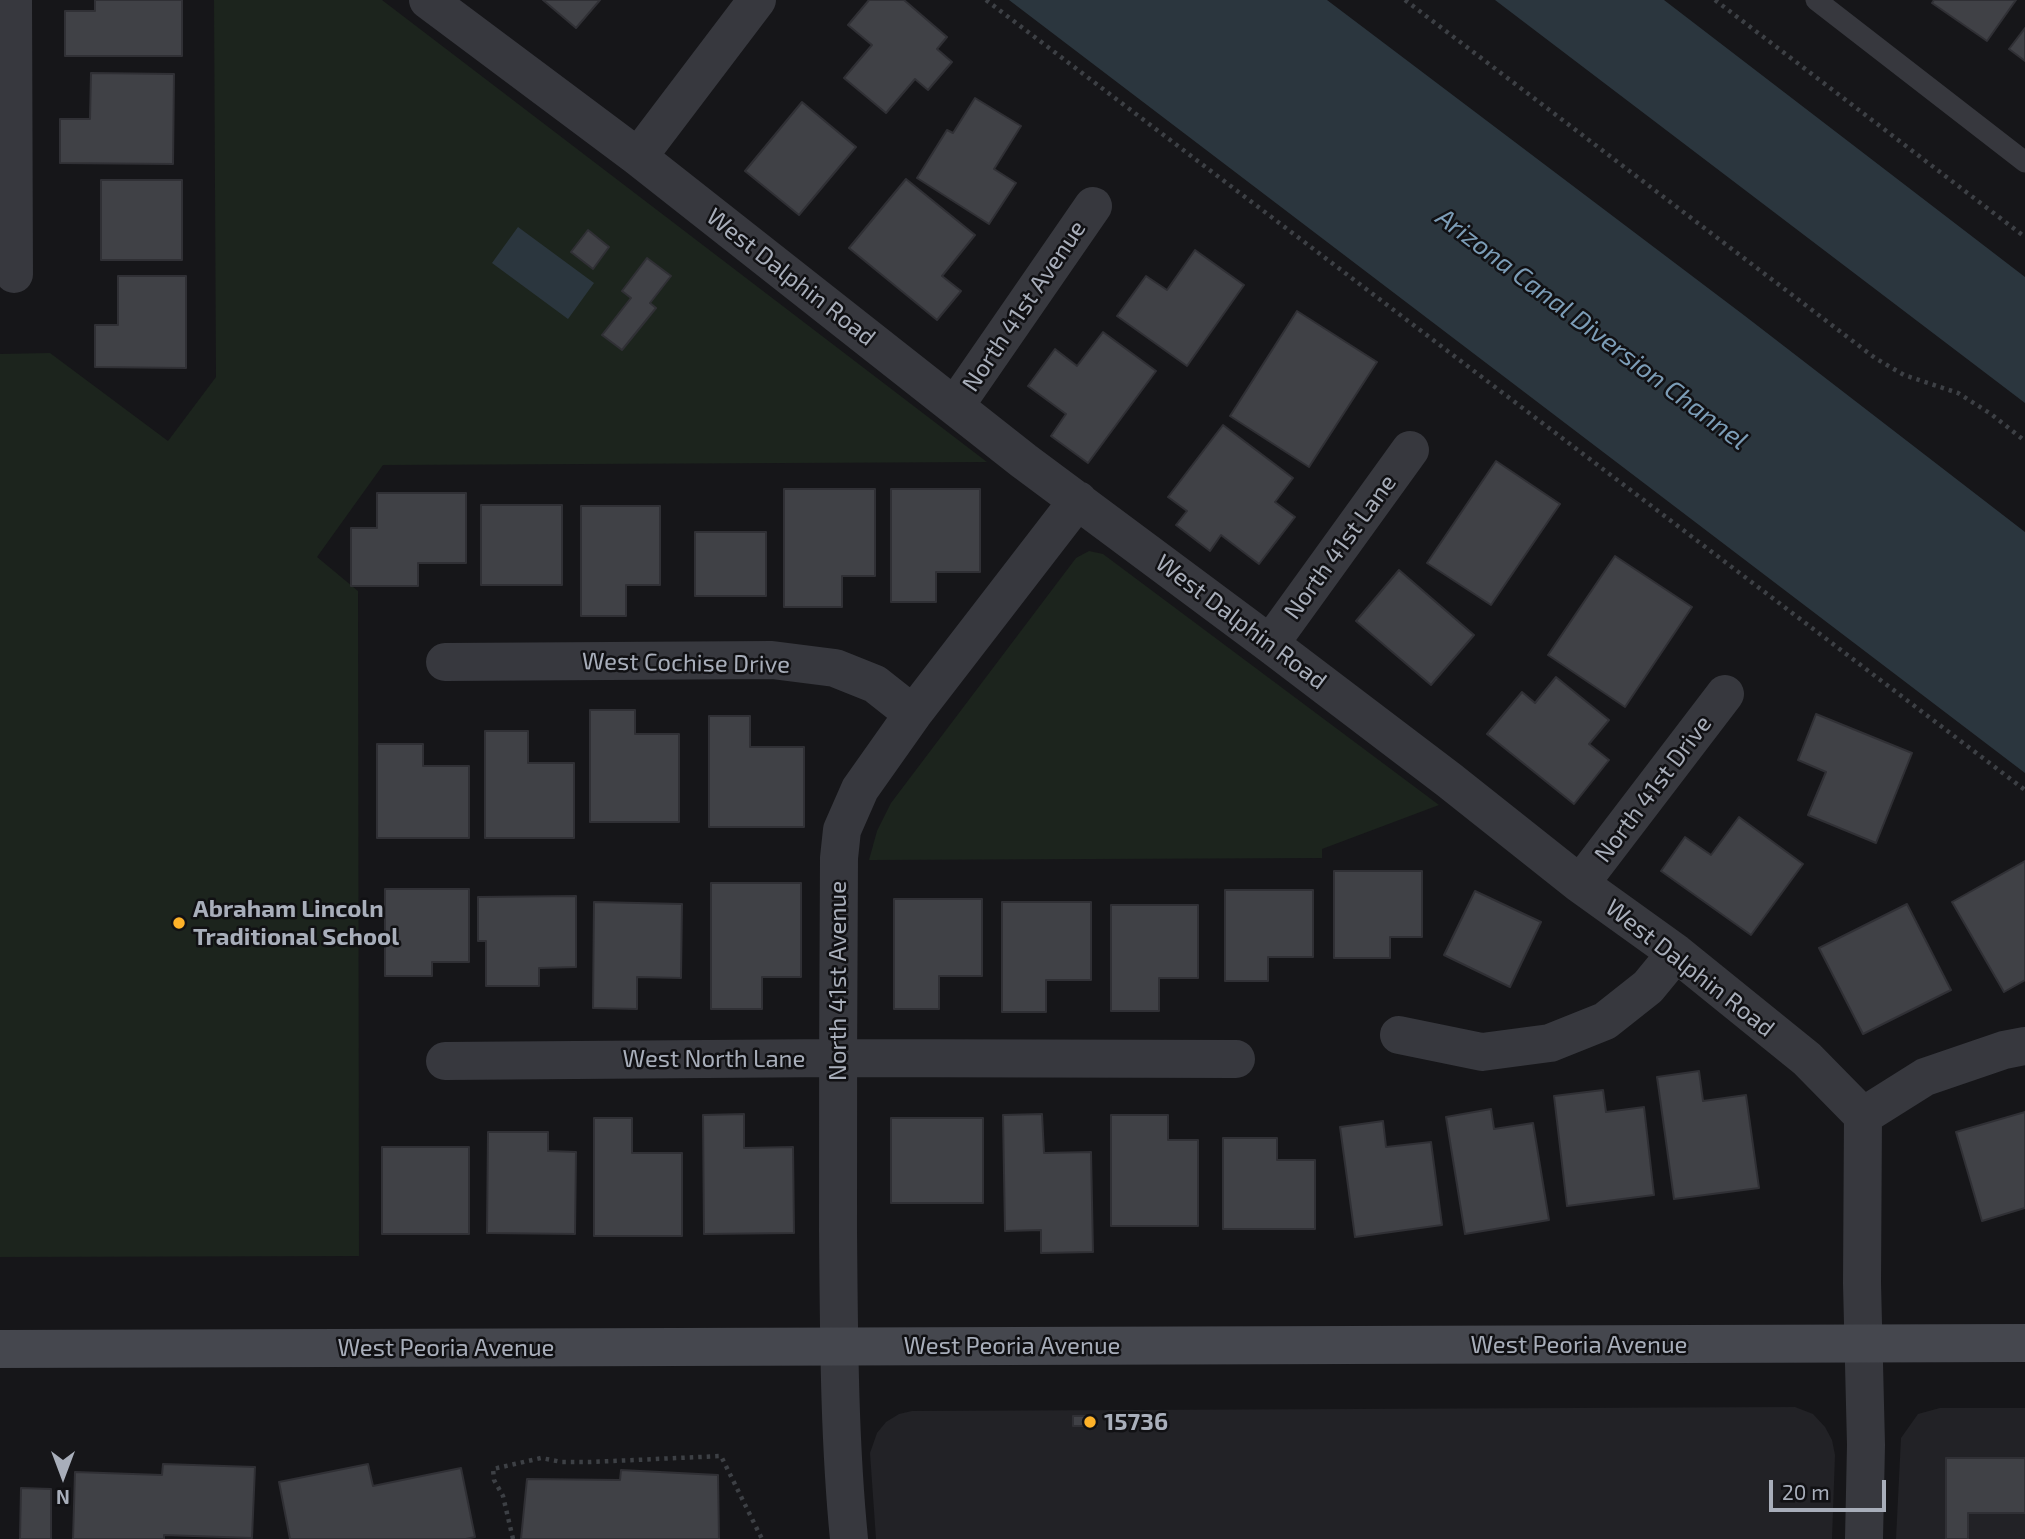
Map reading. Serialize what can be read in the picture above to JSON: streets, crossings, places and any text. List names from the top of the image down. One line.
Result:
{"streets":{"main road":["West Peoria Avenue"],"street":["West Dalphin Road","North 41st Avenue","North 41st Lane","West Cochise Drive","North 41st Drive","West North Lane"]},"crossings":[["West Dalphin Road","North 41st Avenue"],["West Dalphin Road","North 41st Lane"],["West Dalphin Road","North 41st Drive"],["North 41st Avenue","West Cochise Drive"],["North 41st Avenue","West North Lane"],["North 41st Avenue","West Peoria Avenue"]],"water":["Arizona Canal Diversion Channel"],"places":["Abraham Lincoln Traditional School","15736"],"scale_bar":"20 m","north":"bottom"}
